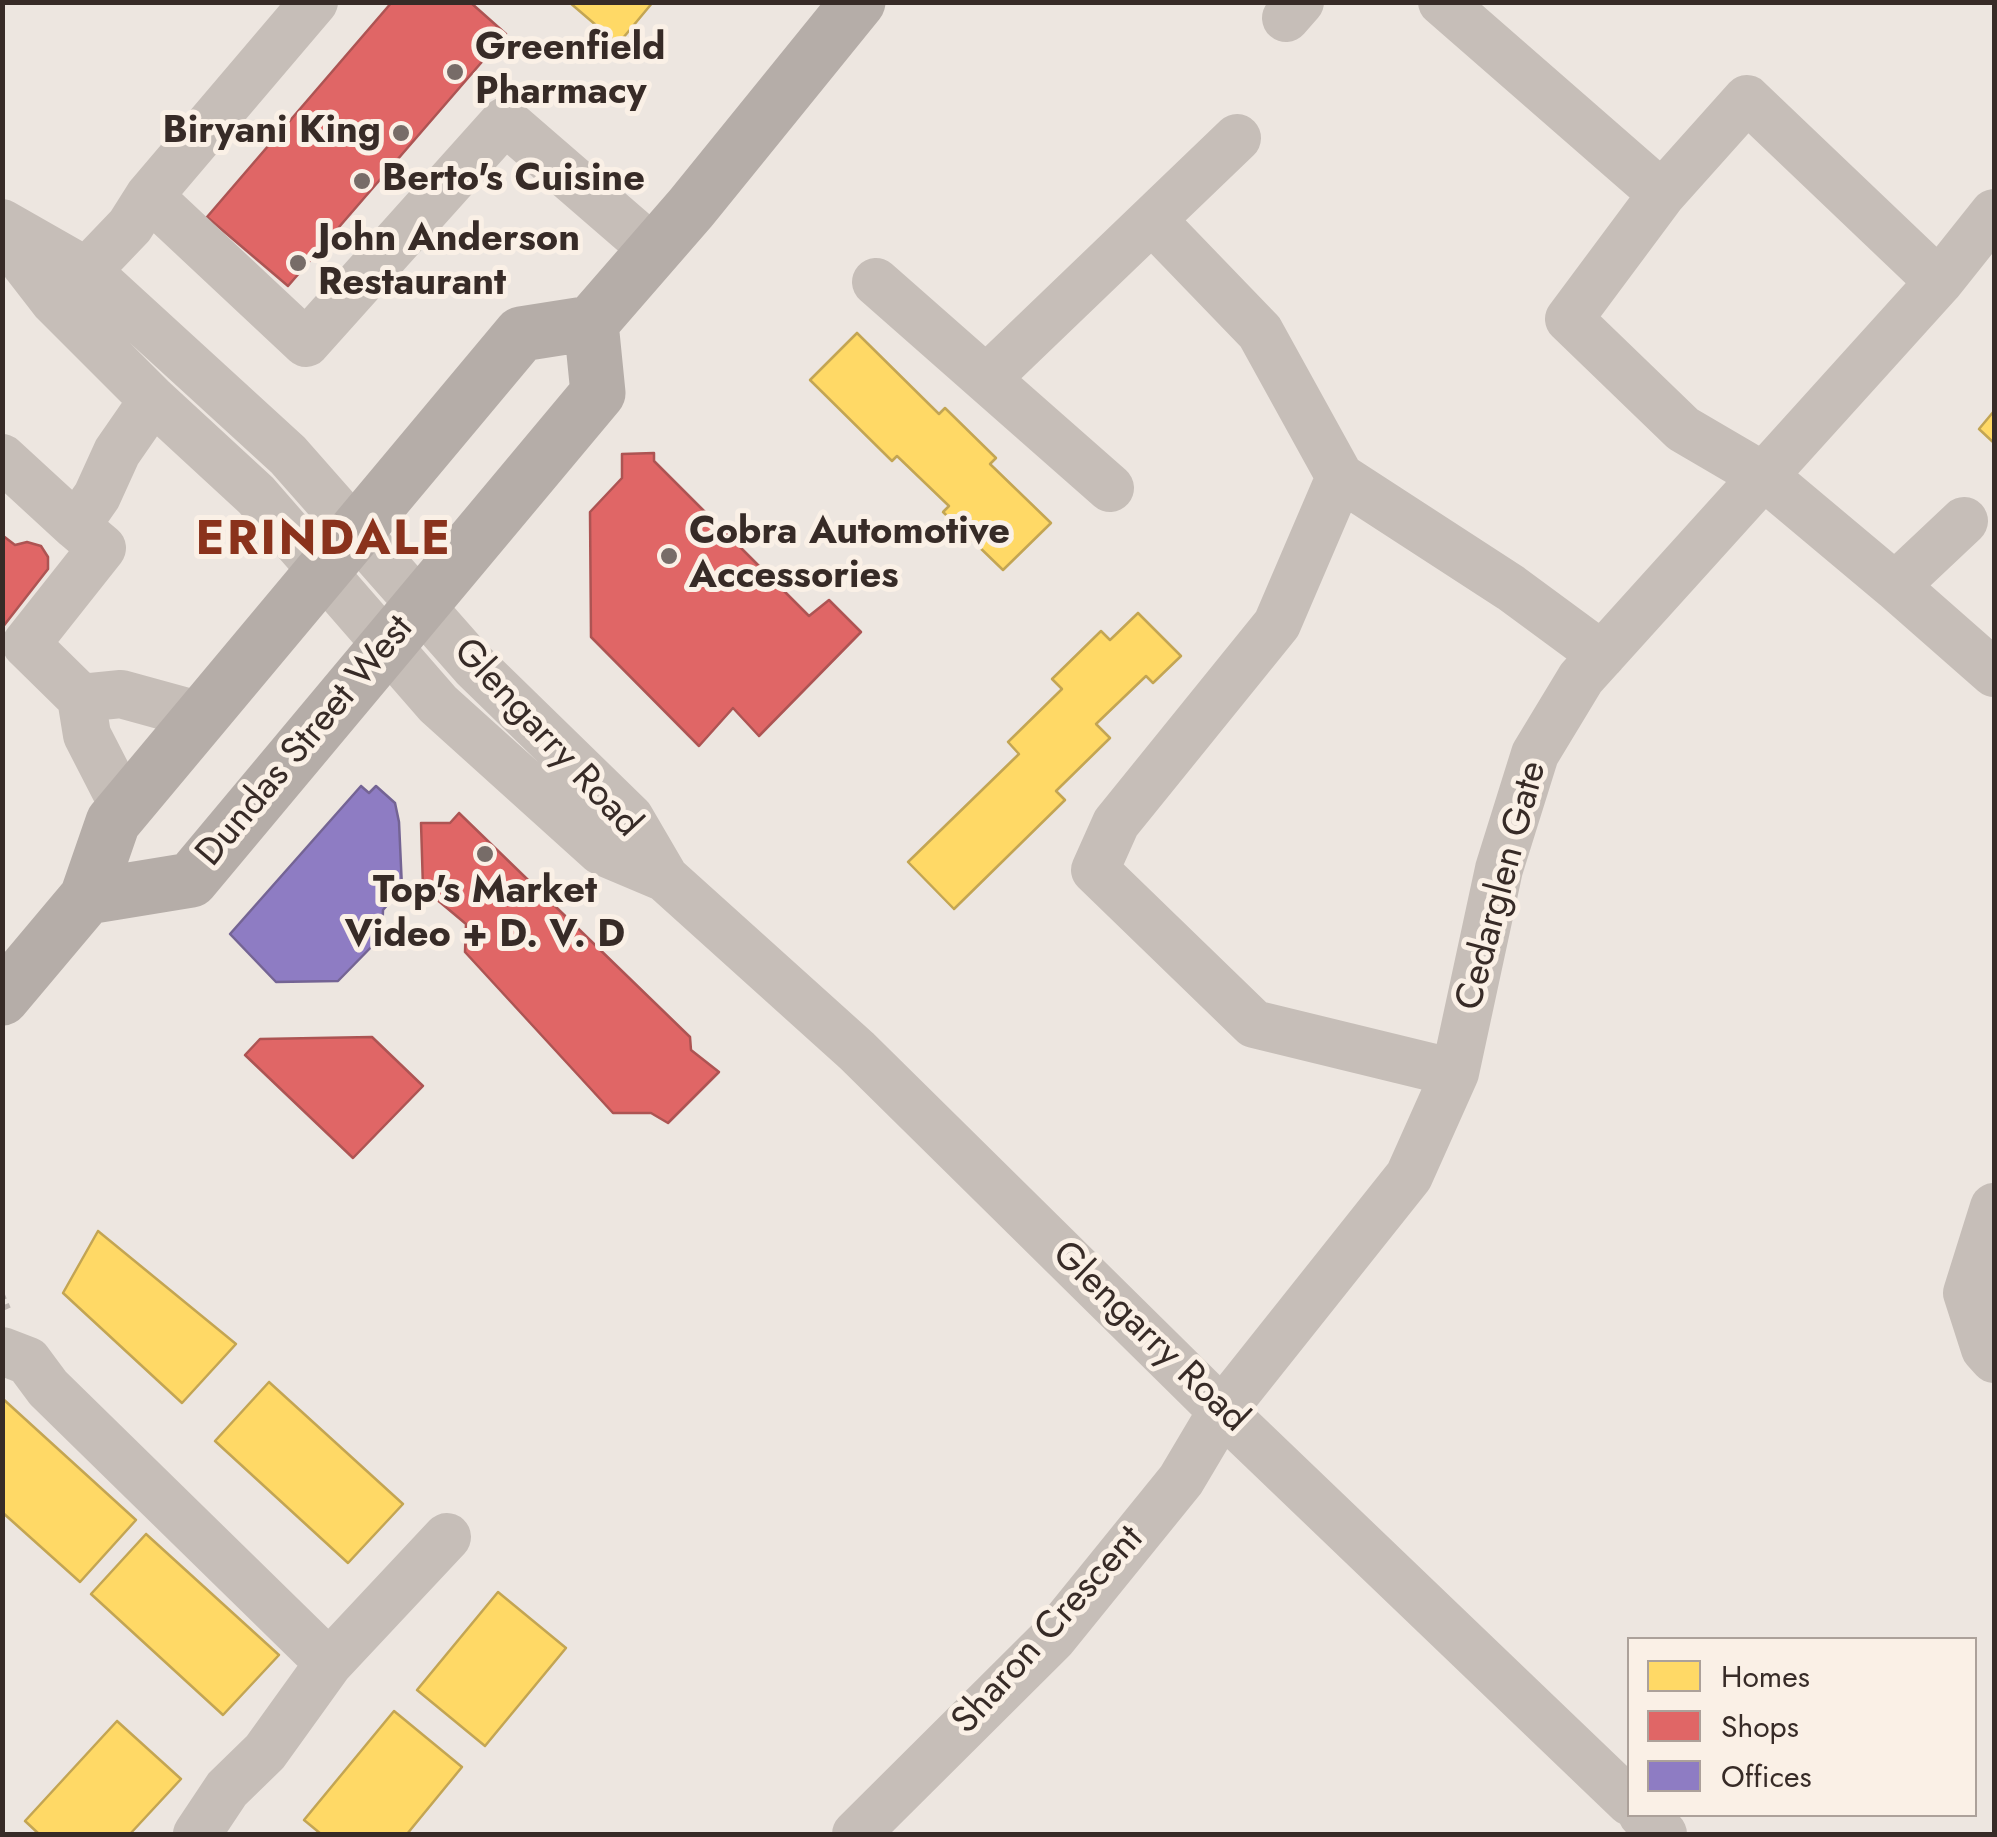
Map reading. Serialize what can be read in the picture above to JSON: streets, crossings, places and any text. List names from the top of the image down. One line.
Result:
{"streets":{"main road":["Dundas Street West"],"street":["Glengarry Road","Cedarglen Gate","Sharon Crescent"]},"crossings":[["Glengarry Road","Dundas Street West"],["Glengarry Road","Cedarglen Gate"],["Glengarry Road","Sharon Crescent"],["Cedarglen Gate","Sharon Crescent"]],"districts":["ERINDALE"],"places":["Greenfield Pharmacy","Biryani King","Berto's Cuisine","John Anderson Restaurant","Cobra Automotive Accessories","Top's Market Video + D. V. D"],"legend":["Homes","Shops","Offices"]}
